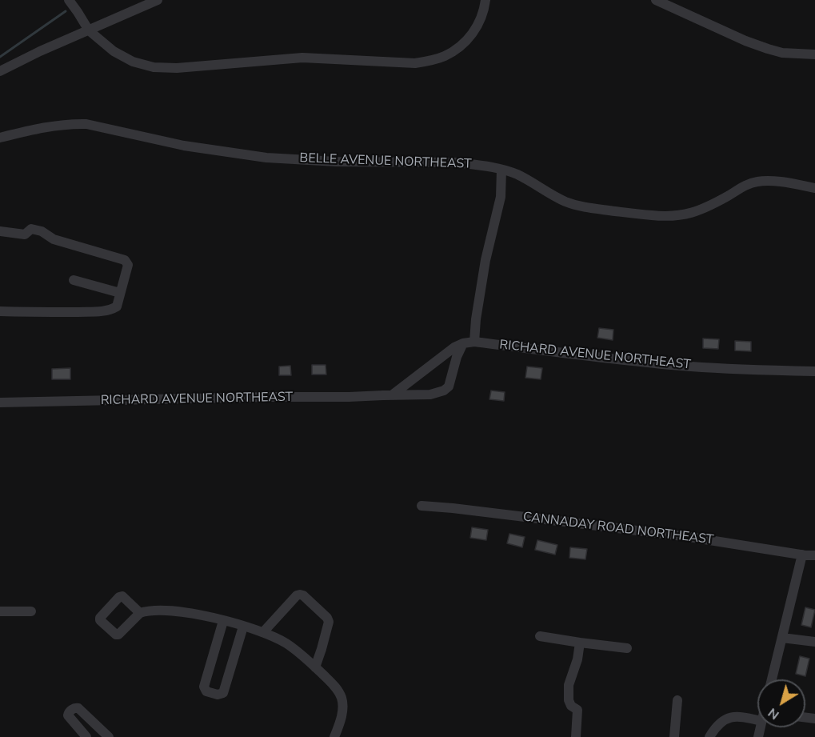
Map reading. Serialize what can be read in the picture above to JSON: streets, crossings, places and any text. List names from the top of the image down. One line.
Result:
{"streets":{"street":["BELLE AVENUE NORTHEAST","RICHARD AVENUE NORTHEAST","CANNADAY ROAD NORTHEAST"]},"north":"bottom left"}
